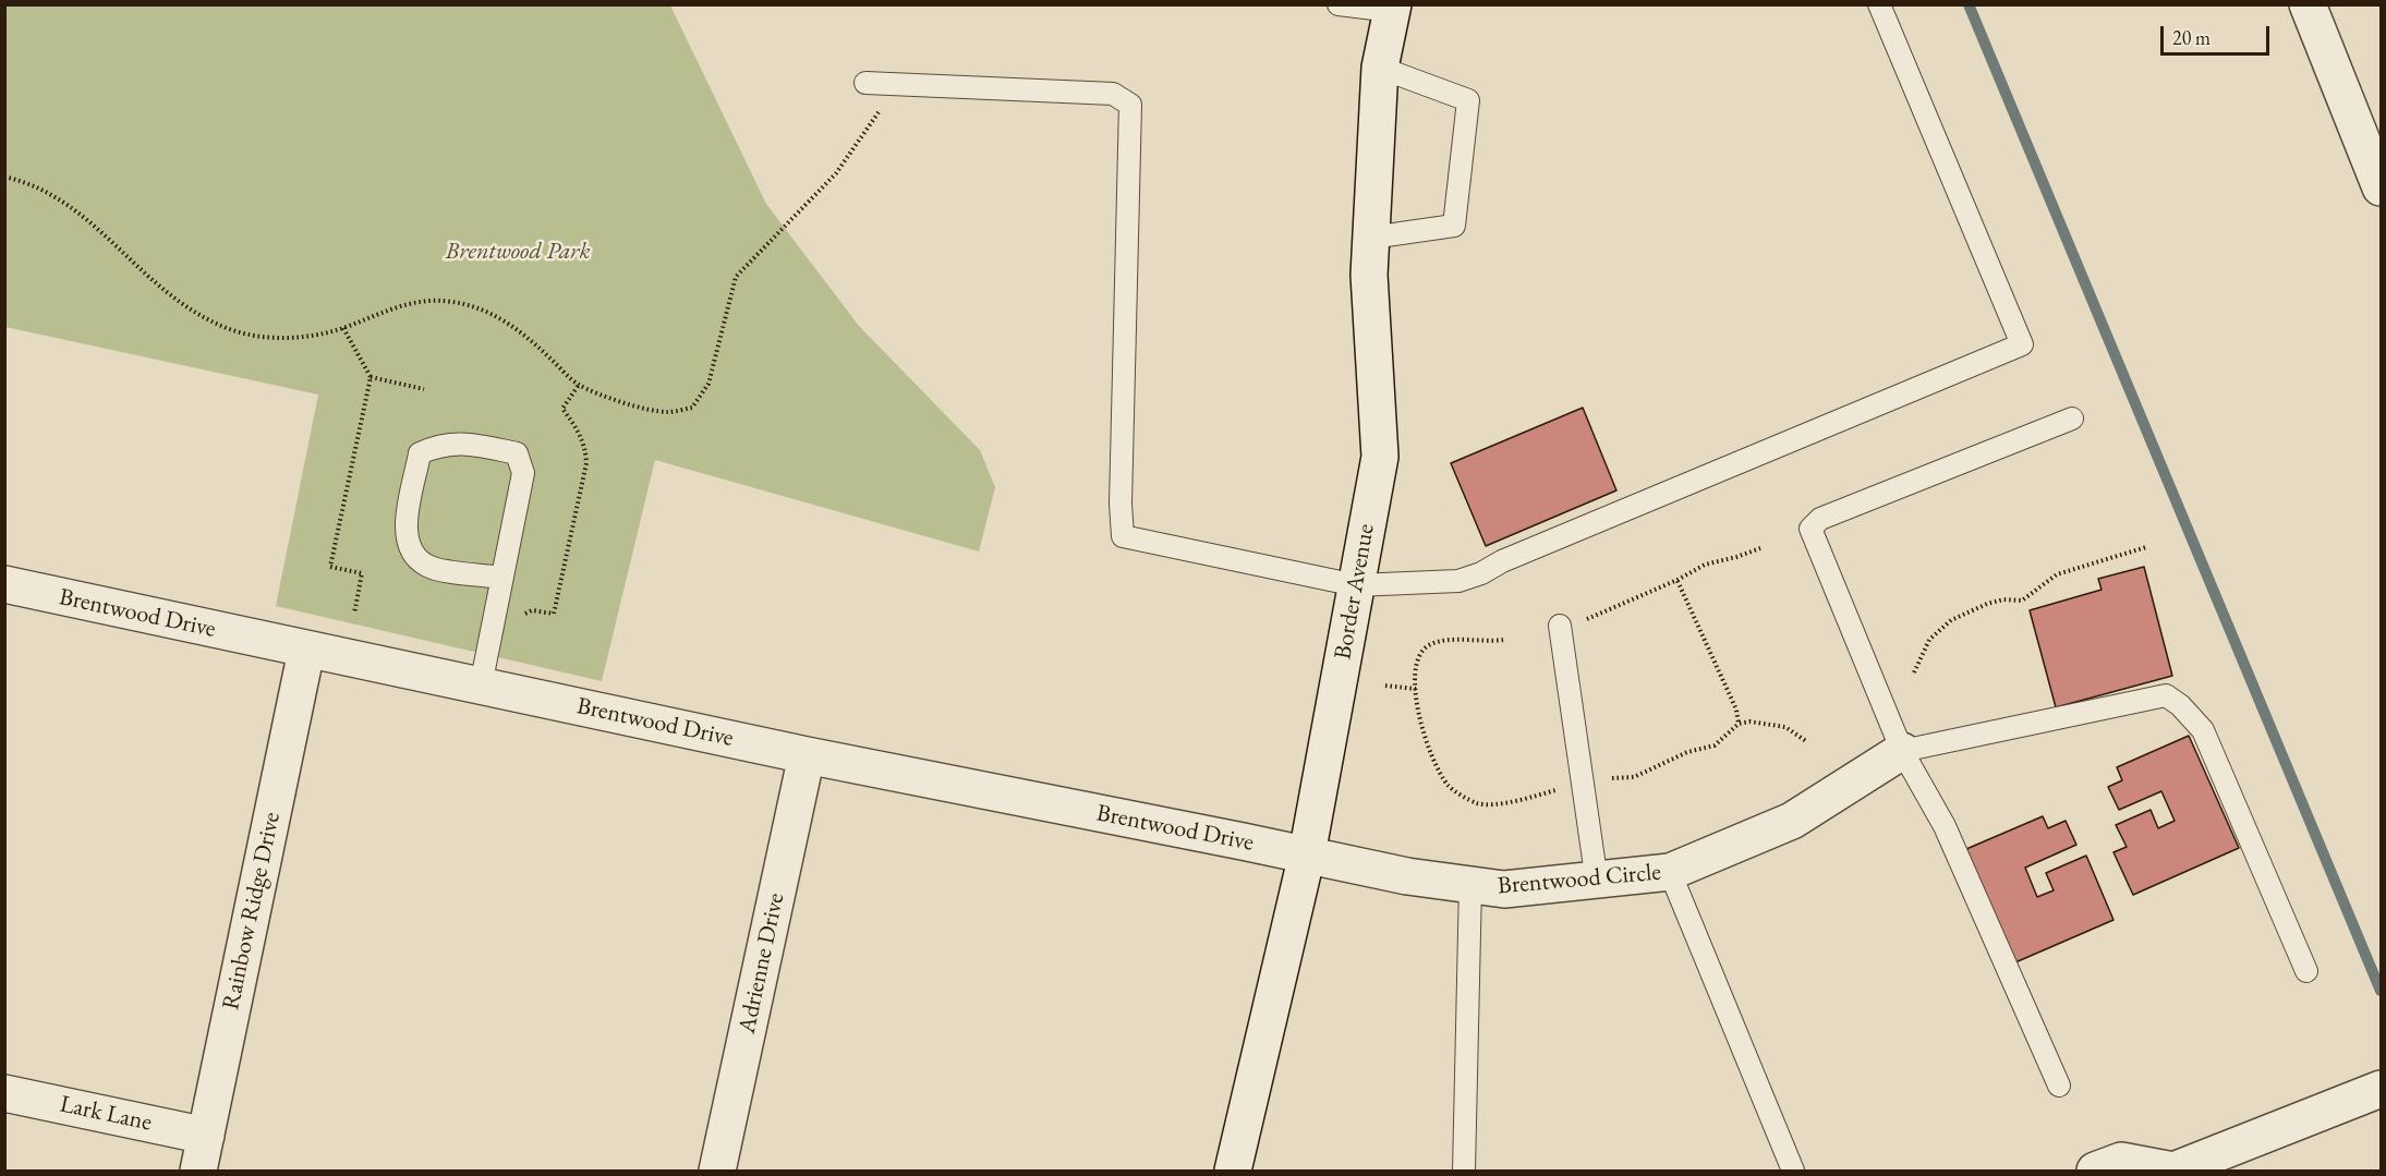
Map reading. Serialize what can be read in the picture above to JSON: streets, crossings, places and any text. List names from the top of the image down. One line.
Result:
{"streets":{"street":["Border Avenue","Brentwood Drive","Brentwood Circle","Rainbow Ridge Drive","Adrienne Drive","Lark Lane"]},"crossings":[["Border Avenue","Brentwood Drive"],["Border Avenue","Brentwood Circle"],["Brentwood Drive","Brentwood Circle"],["Brentwood Drive","Rainbow Ridge Drive"],["Brentwood Drive","Adrienne Drive"],["Rainbow Ridge Drive","Lark Lane"]],"parks":["Brentwood Park"],"scale_bar":"20 m"}
